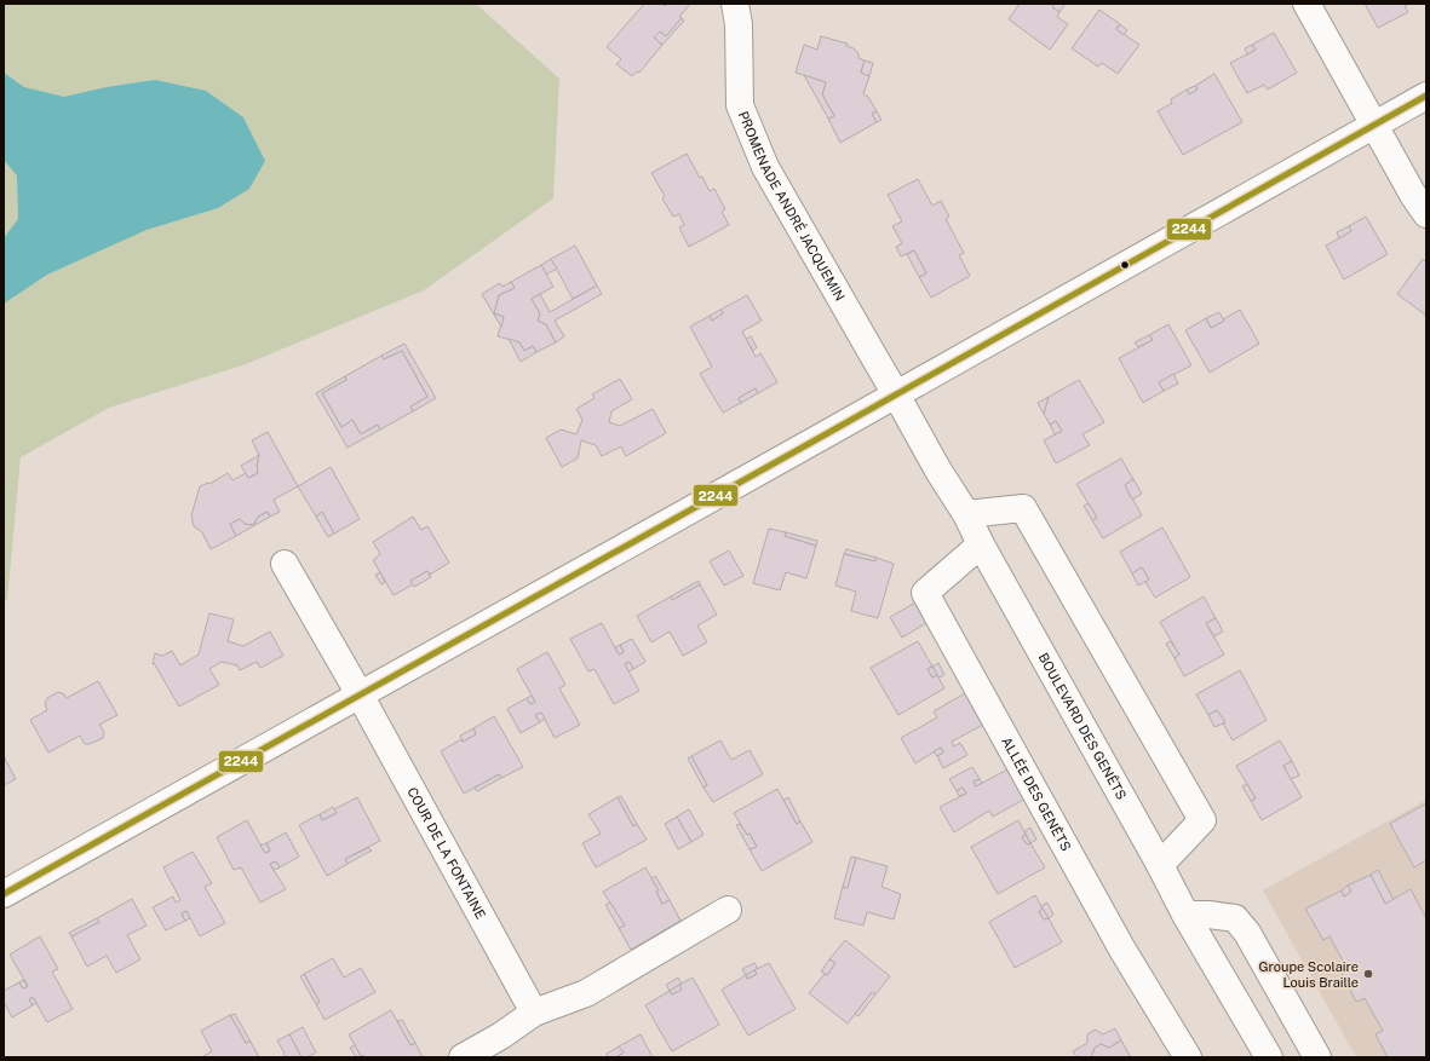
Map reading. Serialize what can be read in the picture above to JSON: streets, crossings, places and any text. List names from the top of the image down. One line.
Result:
{"streets":{"street":["PROMENADE ANDRÉ JACQUEMIN","BOULEVARD DES GENÊTS","ALLÉE DES GENÊTS","COUR DE LA FONTAINE"]},"crossings":[["PROMENADE ANDRÉ JACQUEMIN","BOULEVARD DES GENÊTS"],["BOULEVARD DES GENÊTS","ALLÉE DES GENÊTS"]],"places":["Groupe Scolaire Louis Braille"],"lines":["transit line 2244"]}
